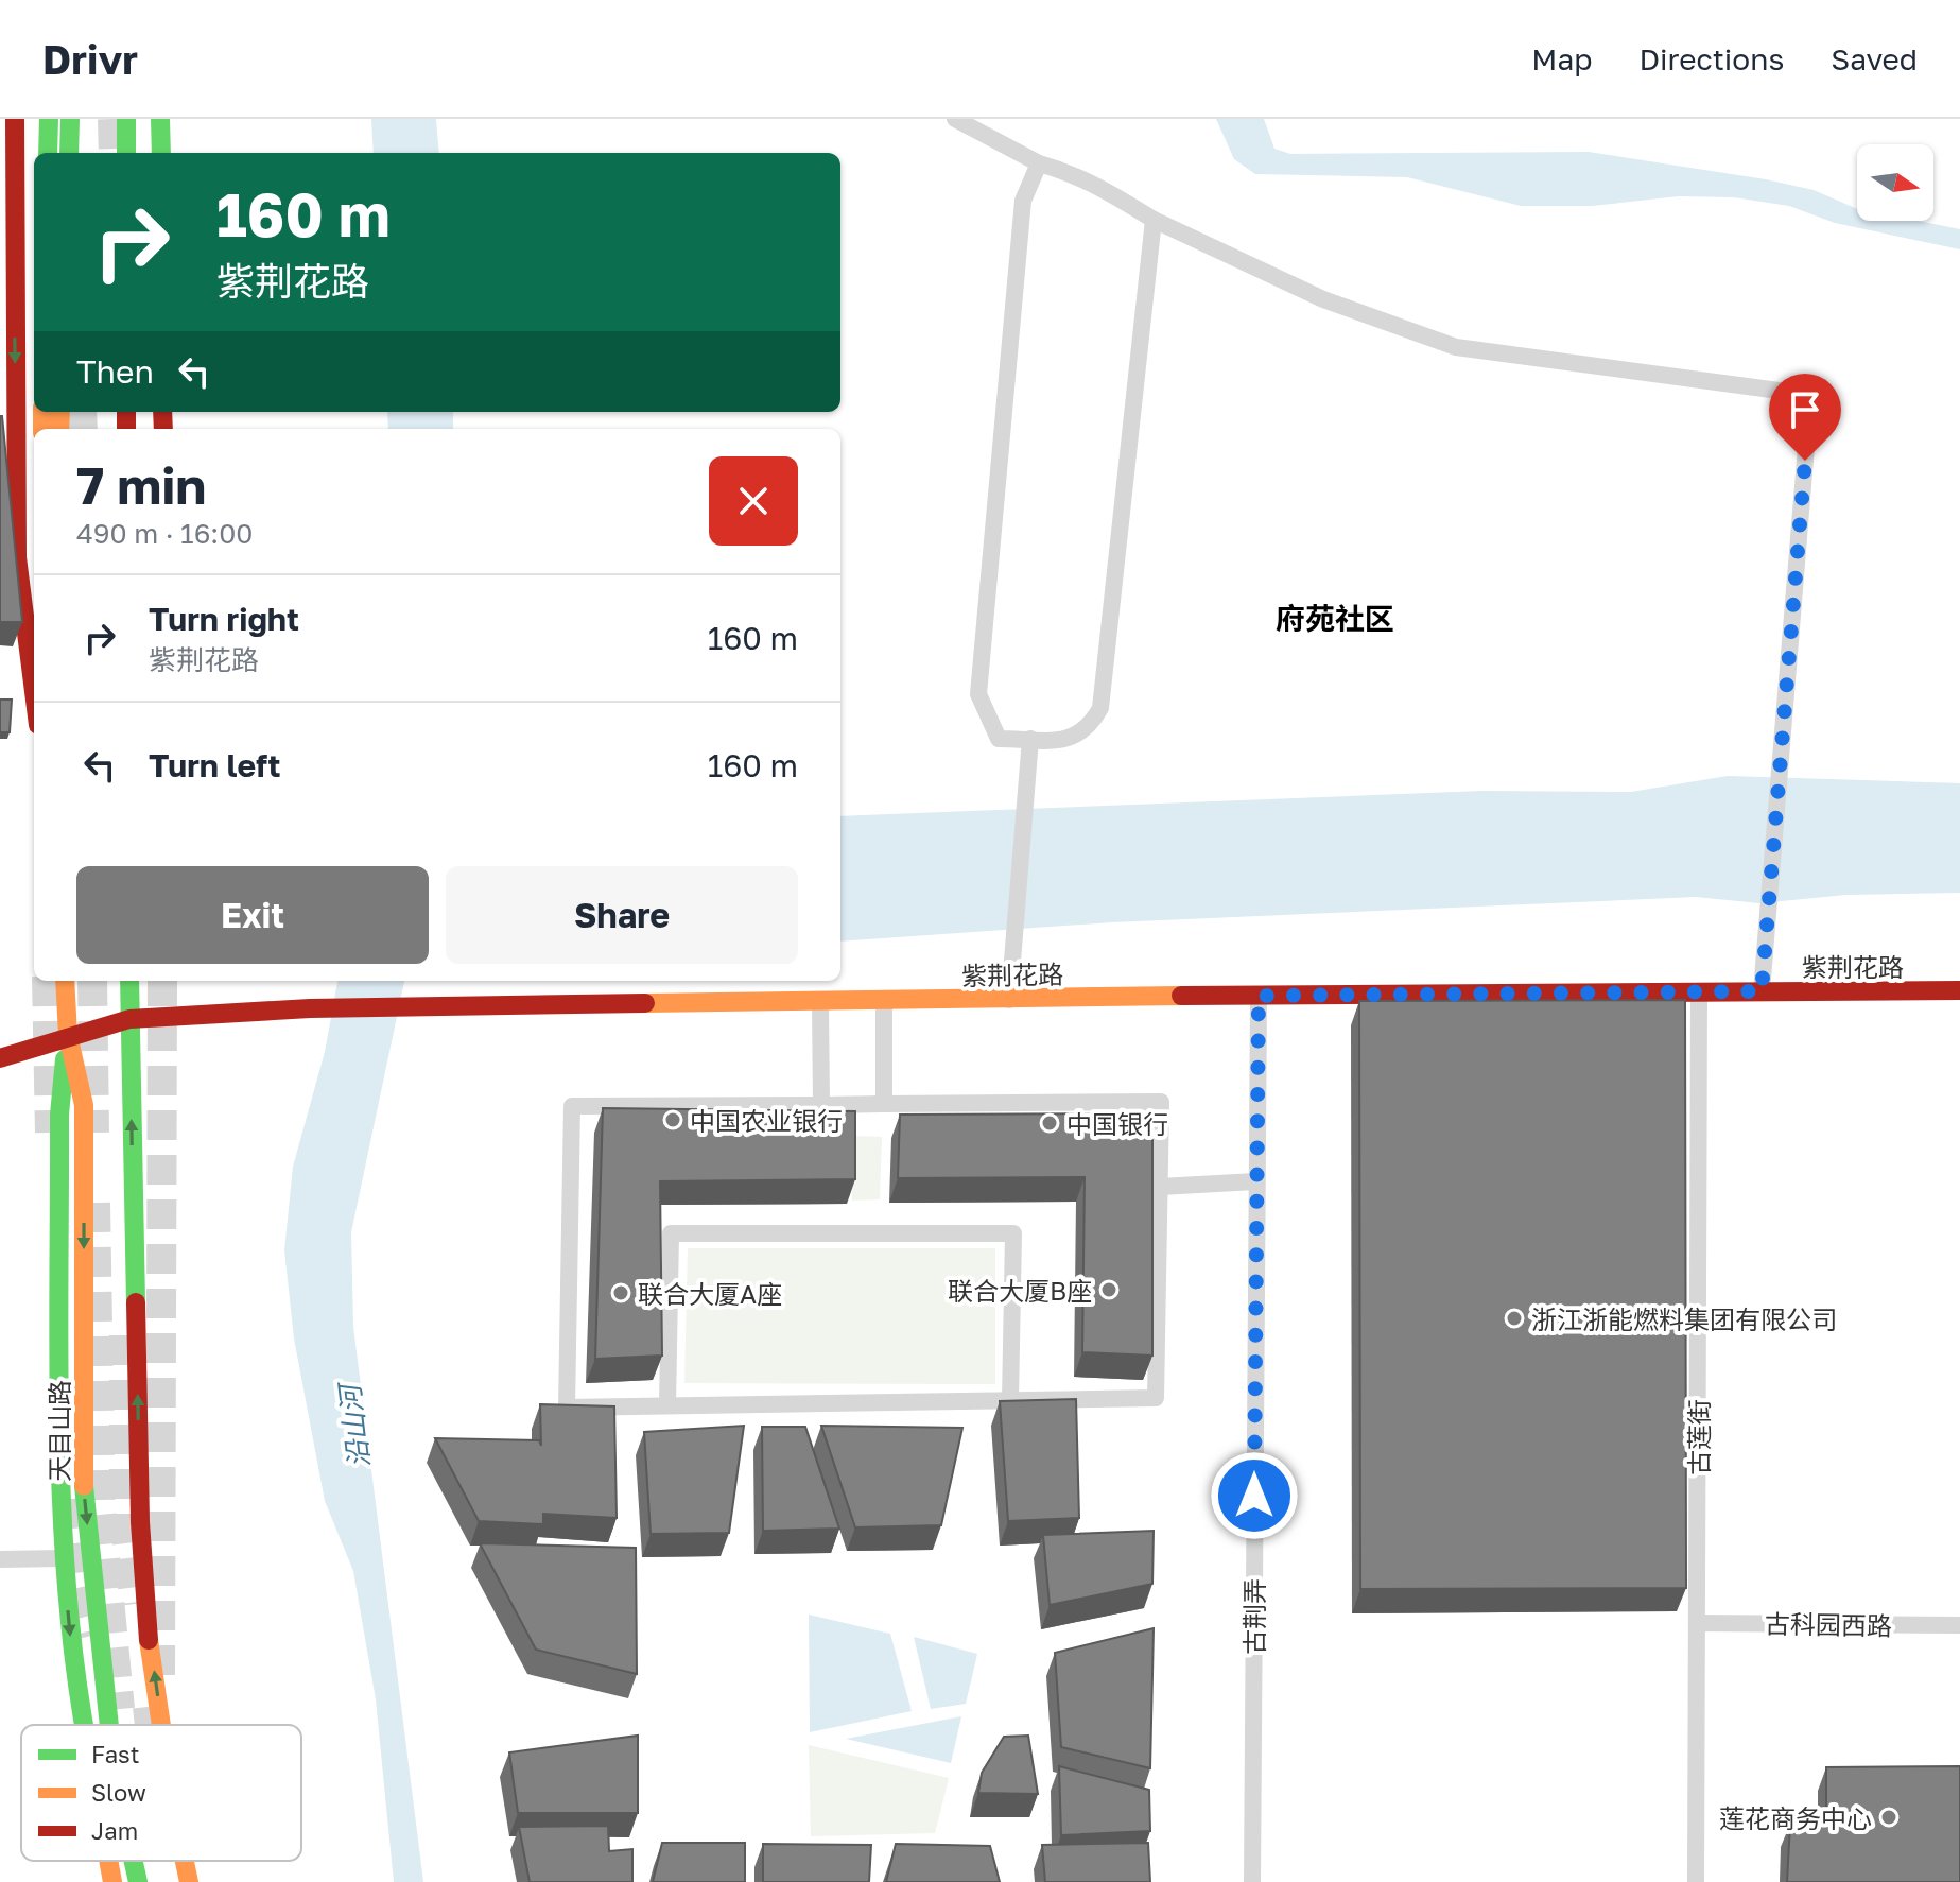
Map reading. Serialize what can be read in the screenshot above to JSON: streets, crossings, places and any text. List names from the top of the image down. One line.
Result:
{"streets":{"main road":["紫荆花路","天目山路"],"street":["古莲街","古荆弄","古科园西路"]},"crossings":[["紫荆花路","天目山路"],["紫荆花路","古莲街"],["紫荆花路","古荆弄"],["古莲街","古科园西路"]],"districts":["府苑社区"],"water":["沿山河"],"places":["中国农业银行","中国银行","联合大厦B座","联合大厦A座","浙江浙能燃料集团有限公司","莲花商务中心"],"legend":["Fast","Slow","Jam"],"north":"right","page":{"header":"Drivr","nav":["Map","Directions","Saved"],"turn":["160 m","紫荆花路"],"then":"Then","heading":["7 min","490 m · 16:00"],"list":[{"name":"Turn right","note":"紫荆花路","value":"160 m"},{"name":"Turn left","value":"160 m"}],"buttons":["Exit","Share"]}}
